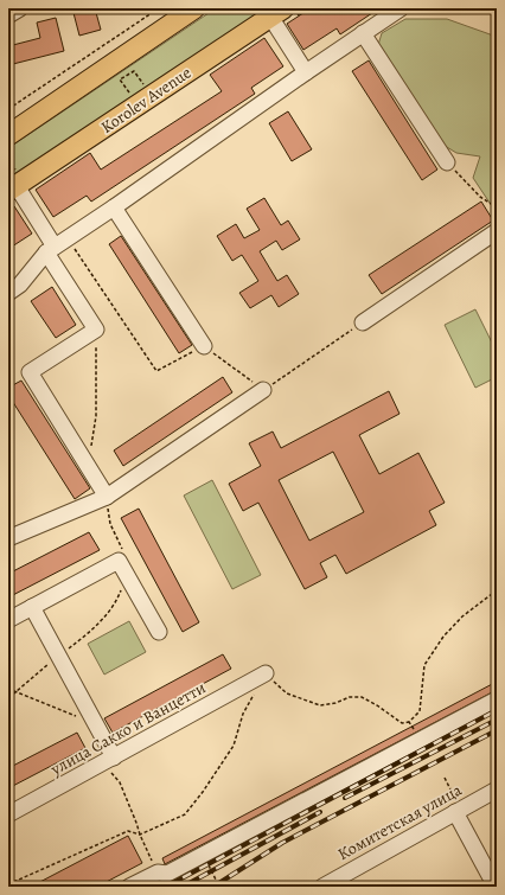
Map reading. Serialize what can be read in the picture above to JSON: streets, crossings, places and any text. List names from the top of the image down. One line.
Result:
{"streets":{"main road":["Korolev Avenue"],"street":["улица Сакко и Ванцетти","Комитетская улица"]}}
